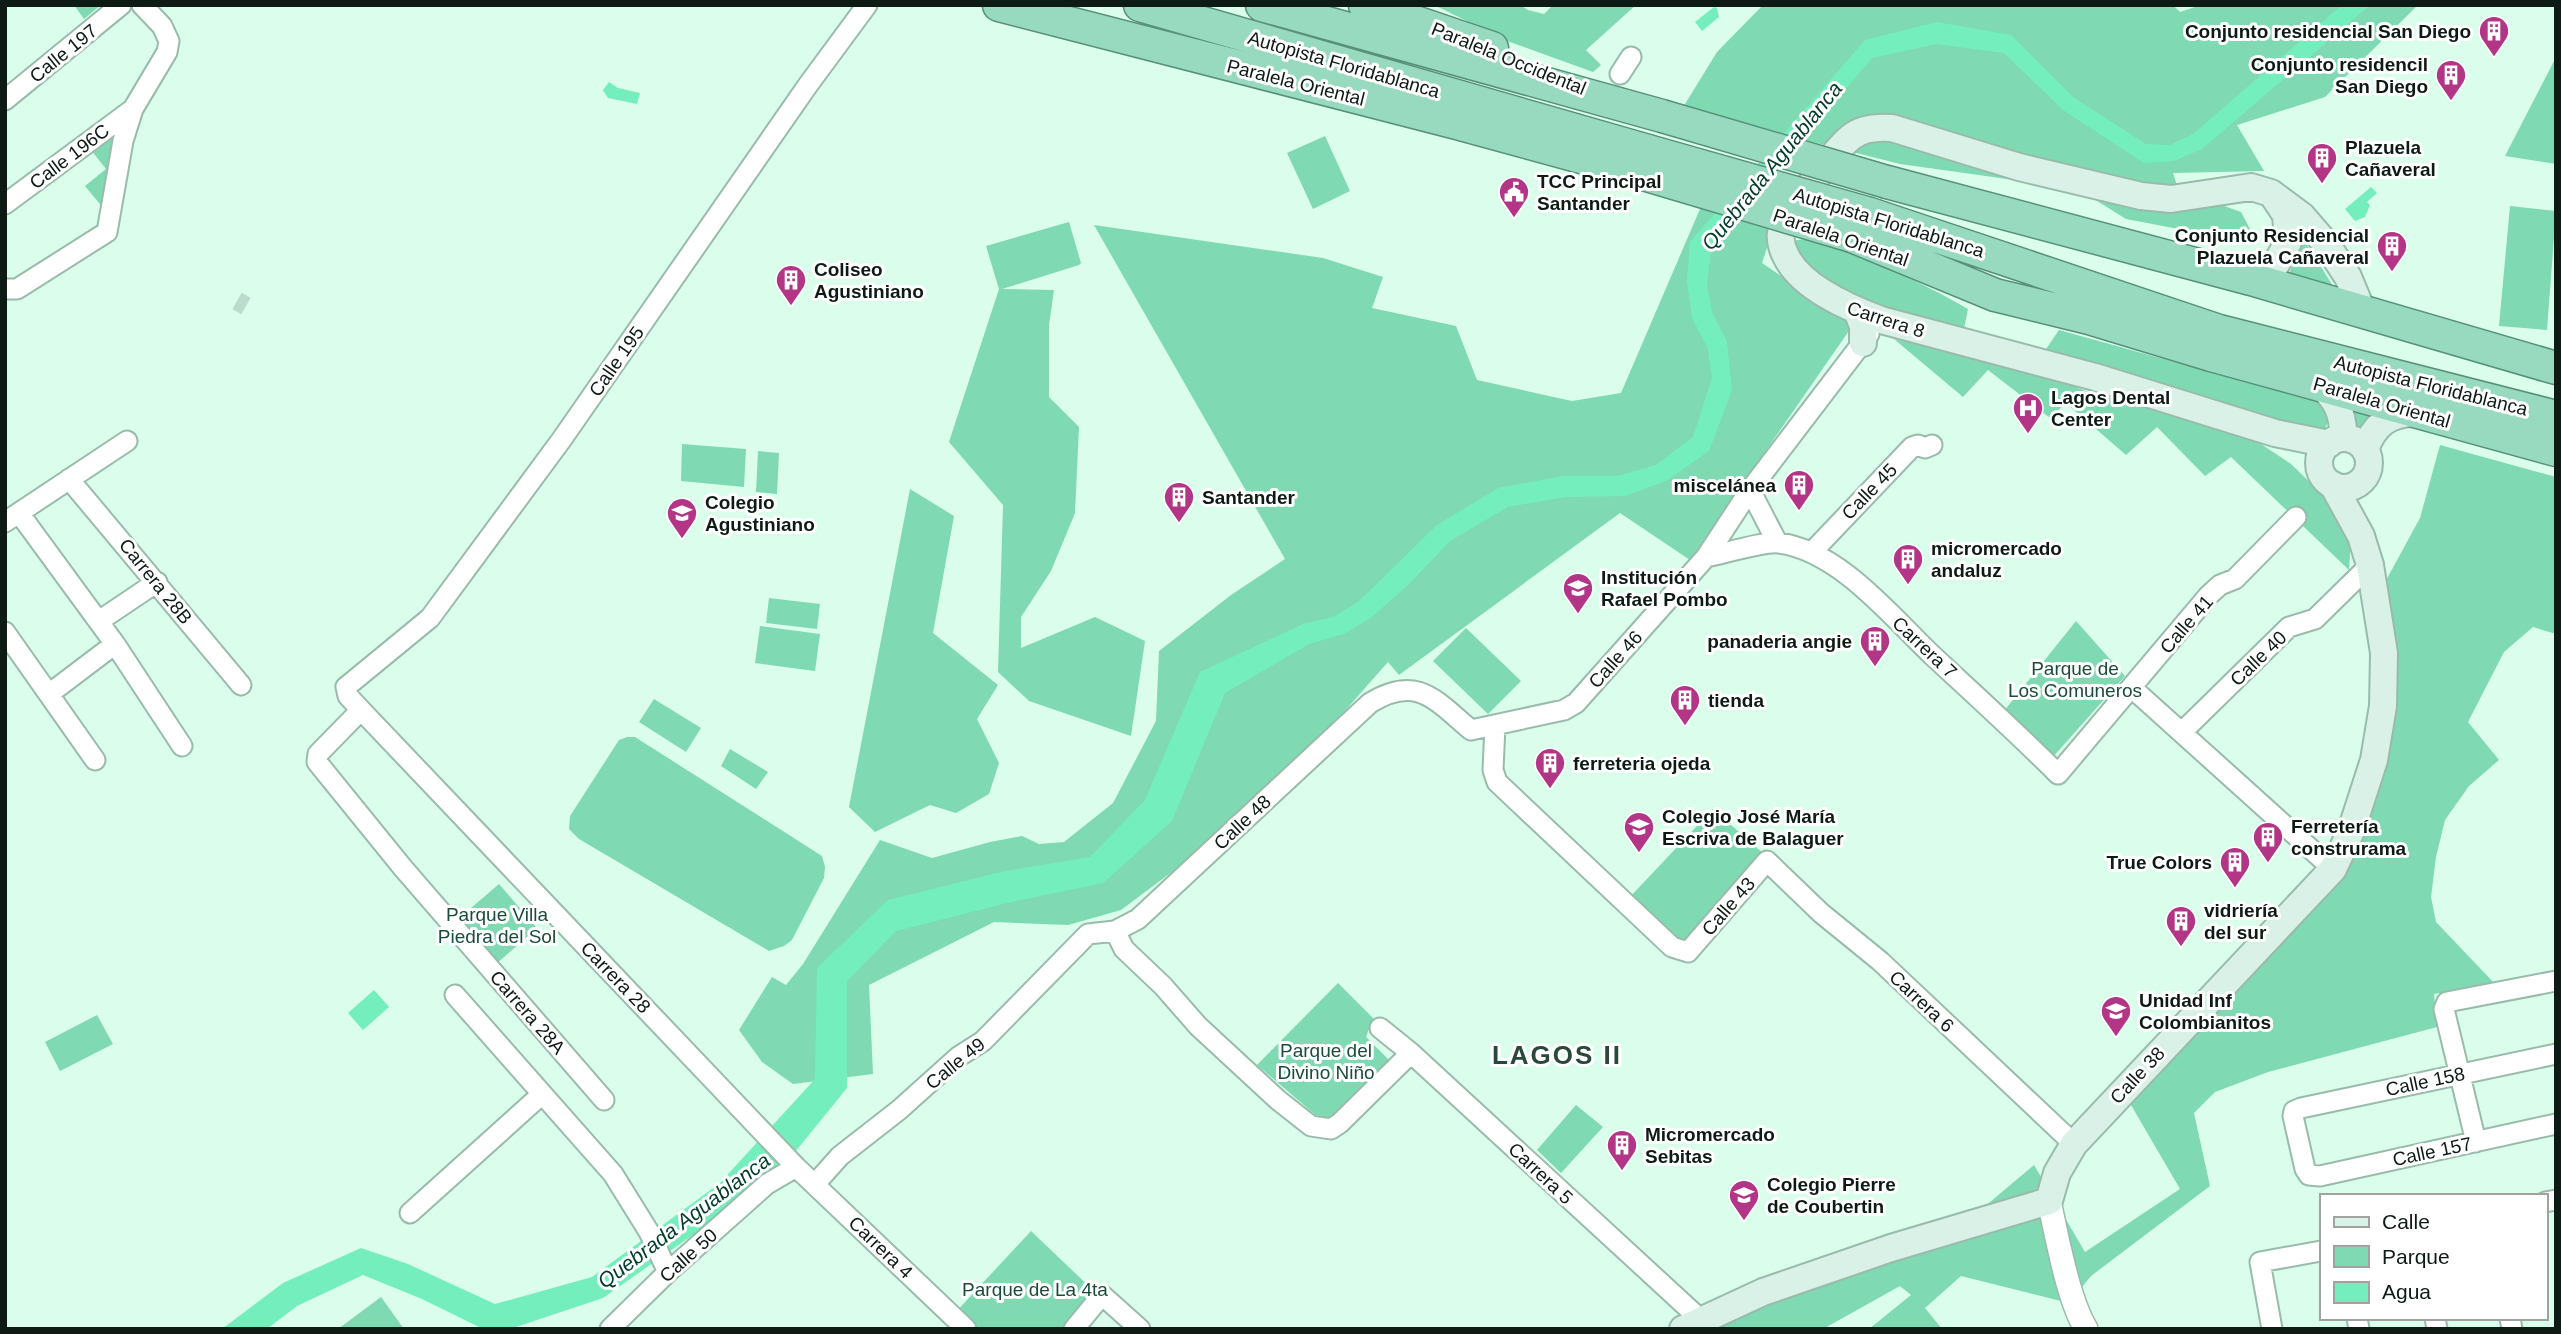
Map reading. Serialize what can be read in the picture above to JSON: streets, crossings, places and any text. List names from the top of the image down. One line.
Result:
{"streets":{"highway":["Paralela Occidental","Autopista Floridablanca","Paralela Oriental"],"main road":["Carrera 8","Calle 38"],"street":["Calle 197","Calle 196C","Calle 195","Calle 45","Carrera 28B","Calle 41","Carrera 7","Calle 40","Calle 46","Calle 48","Calle 43","Carrera 28","Carrera 6","Carrera 28A","Calle 49","Calle 158","Calle 157","Carrera 5","Carrera 4","Calle 50"]},"crossings":[["Paralela Occidental","Autopista Floridablanca"],["Autopista Floridablanca","Paralela Oriental"],["Carrera 8","Calle 38"],["Calle 195","Carrera 28"],["Calle 195","Carrera 28A"],["Calle 45","Carrera 7"],["Calle 41","Carrera 7"],["Carrera 7","Calle 46"],["Calle 40","Calle 38"],["Calle 46","Calle 48"],["Calle 46","Calle 43"],["Calle 48","Calle 49"],["Calle 43","Carrera 6"],["Carrera 28","Carrera 4"],["Carrera 28","Calle 50"],["Carrera 6","Calle 38"],["Calle 49","Carrera 4"],["Calle 158","Calle 157"],["Carrera 4","Calle 50"]],"districts":["LAGOS II"],"water":["Quebrada Aguablanca"],"parks":["Parque de Los Comuneros","Parque Villa Piedra del Sol","Parque del Divino Niño","Parque de La 4ta"],"places":{"building":["Conjunto residencial San Diego","Conjunto residencil San Diego","Plazuela Cañaveral","Conjunto Residencial Plazuela Cañaveral","Coliseo Agustiniano","miscelánea","Santander","micromercado andaluz","panaderia angie","tienda","ferreteria ojeda","Ferretería construrama","True Colors","vidriería del sur","Micromercado Sebitas"],"public building":["TCC Principal Santander"],"hospital":["Lagos Dental Center"],"school or university":["Colegio Agustiniano","Institución Rafael Pombo","Colegio José María Escriva de Balaguer","Unidad Inf Colombianitos","Colegio Pierre de Coubertin"]},"legend":["Calle","Parque","Agua"]}
